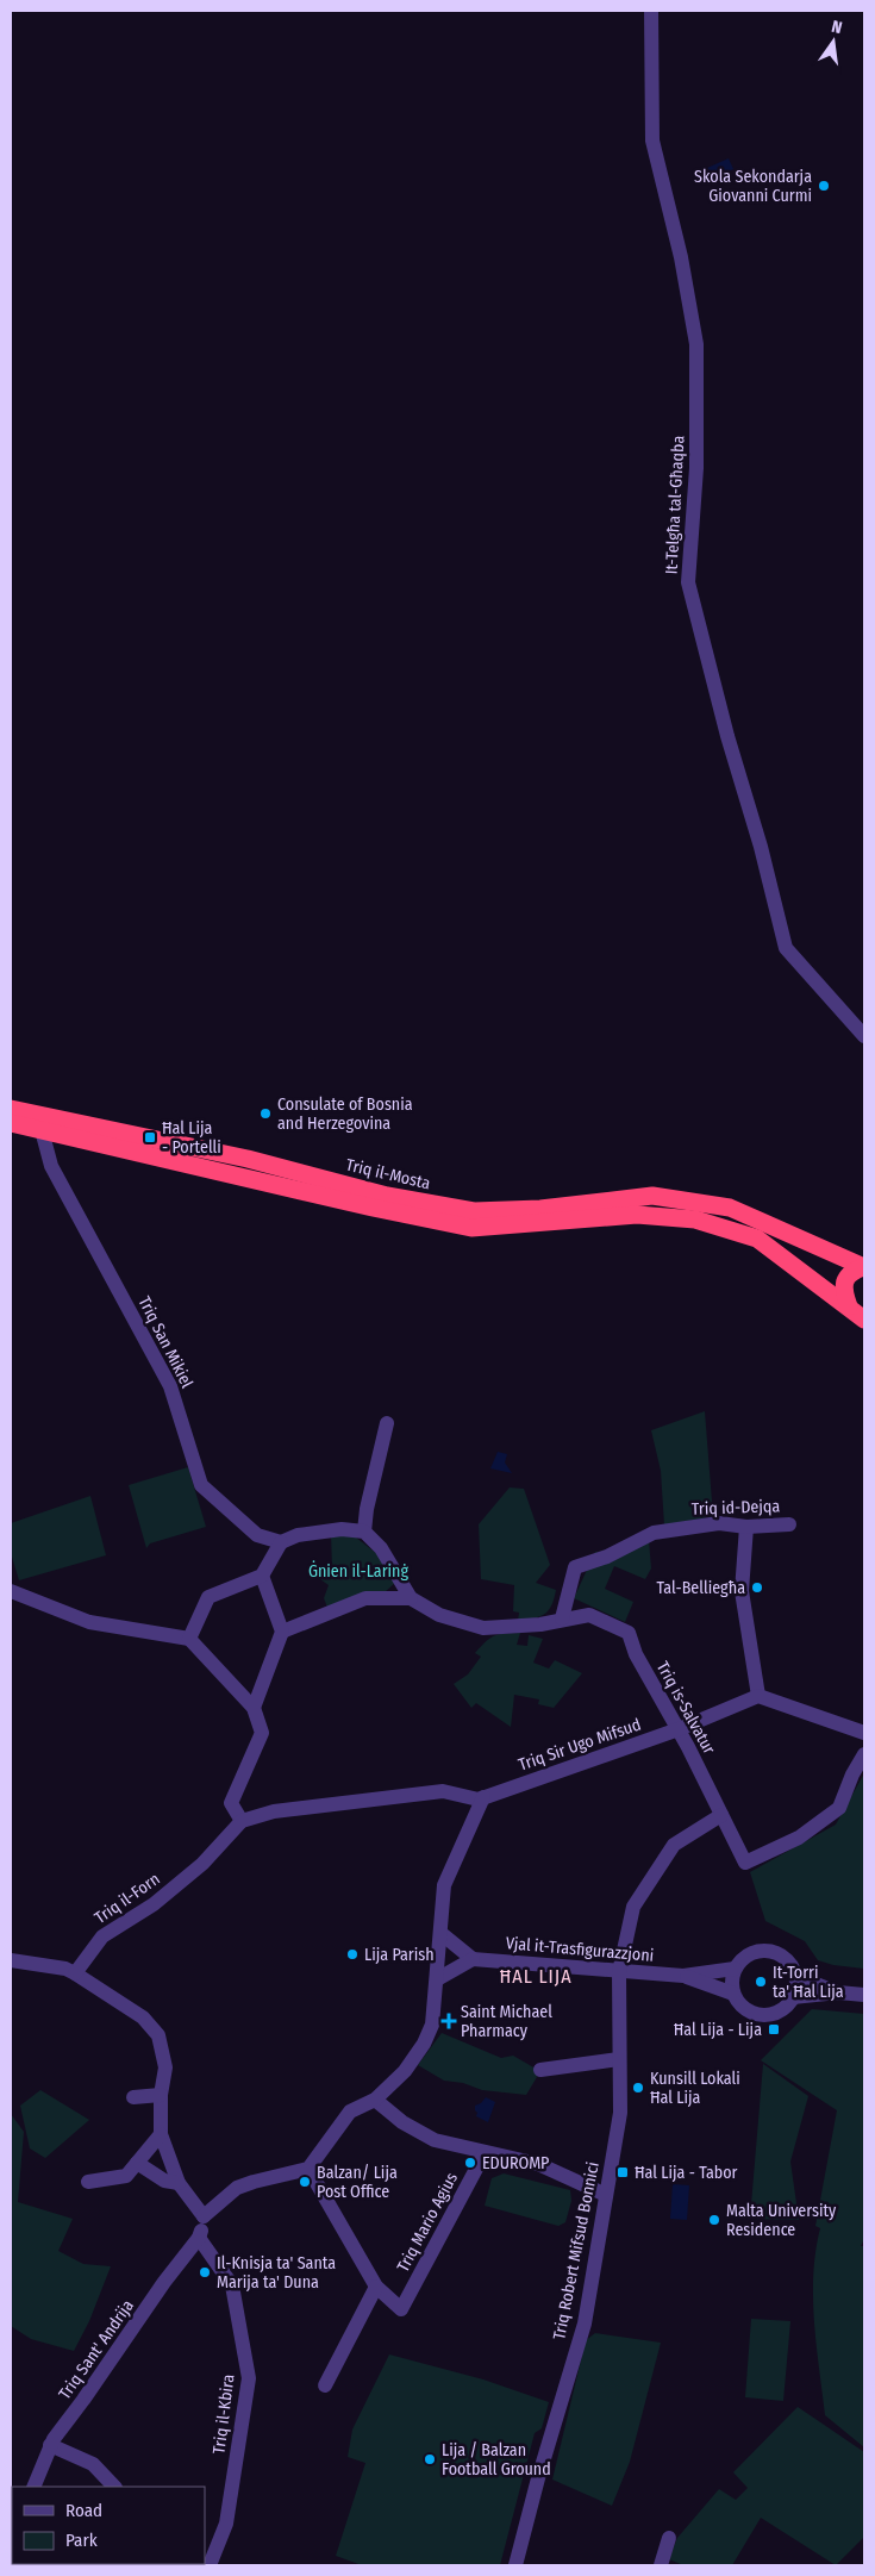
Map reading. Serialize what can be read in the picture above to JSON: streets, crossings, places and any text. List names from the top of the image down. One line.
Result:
{"streets":{"highway":["Triq il-Mosta"],"street":["It-Telgħa tal-Għaqba","Triq San Mikiel","Triq id-Dejqa","Triq is-Salvatur","Triq Sir Ugo Mifsud","Triq il-Forn","Vjal it-Trasfigurazzjoni","Triq Mario Agius","Triq Robert Mifsud Bonnici","Triq Sant' Andrija","Triq il-Kbira"]},"crossings":[["Triq il-Mosta","Triq San Mikiel"],["Triq id-Dejqa","Triq is-Salvatur"],["Triq is-Salvatur","Triq Sir Ugo Mifsud"],["Triq is-Salvatur","Triq Robert Mifsud Bonnici"],["Vjal it-Trasfigurazzjoni","Triq Robert Mifsud Bonnici"],["Triq Sant' Andrija","Triq il-Kbira"]],"districts":["ĦAL LIJA"],"parks":["Ġnien il-Larinġ"],"places":{"other":["Skola Sekondarja Giovanni Curmi","Consulate of Bosnia and Herzegovina","Tal-Belliegħa","Lija Parish","It-Torri ta' Ħal Lija","Kunsill Lokali Ħal Lija","EDUROMP","Balzan/ Lija Post Office","Malta University Residence","Il-Knisja ta' Santa Marija ta' Duna","Lija / Balzan Football Ground"],"transit":["Ħal Lija - Portelli","Ħal Lija - Lija","Ħal Lija - Tabor"],"health":["Saint Michael Pharmacy"]},"legend":["Road","Park"],"north":"top"}
